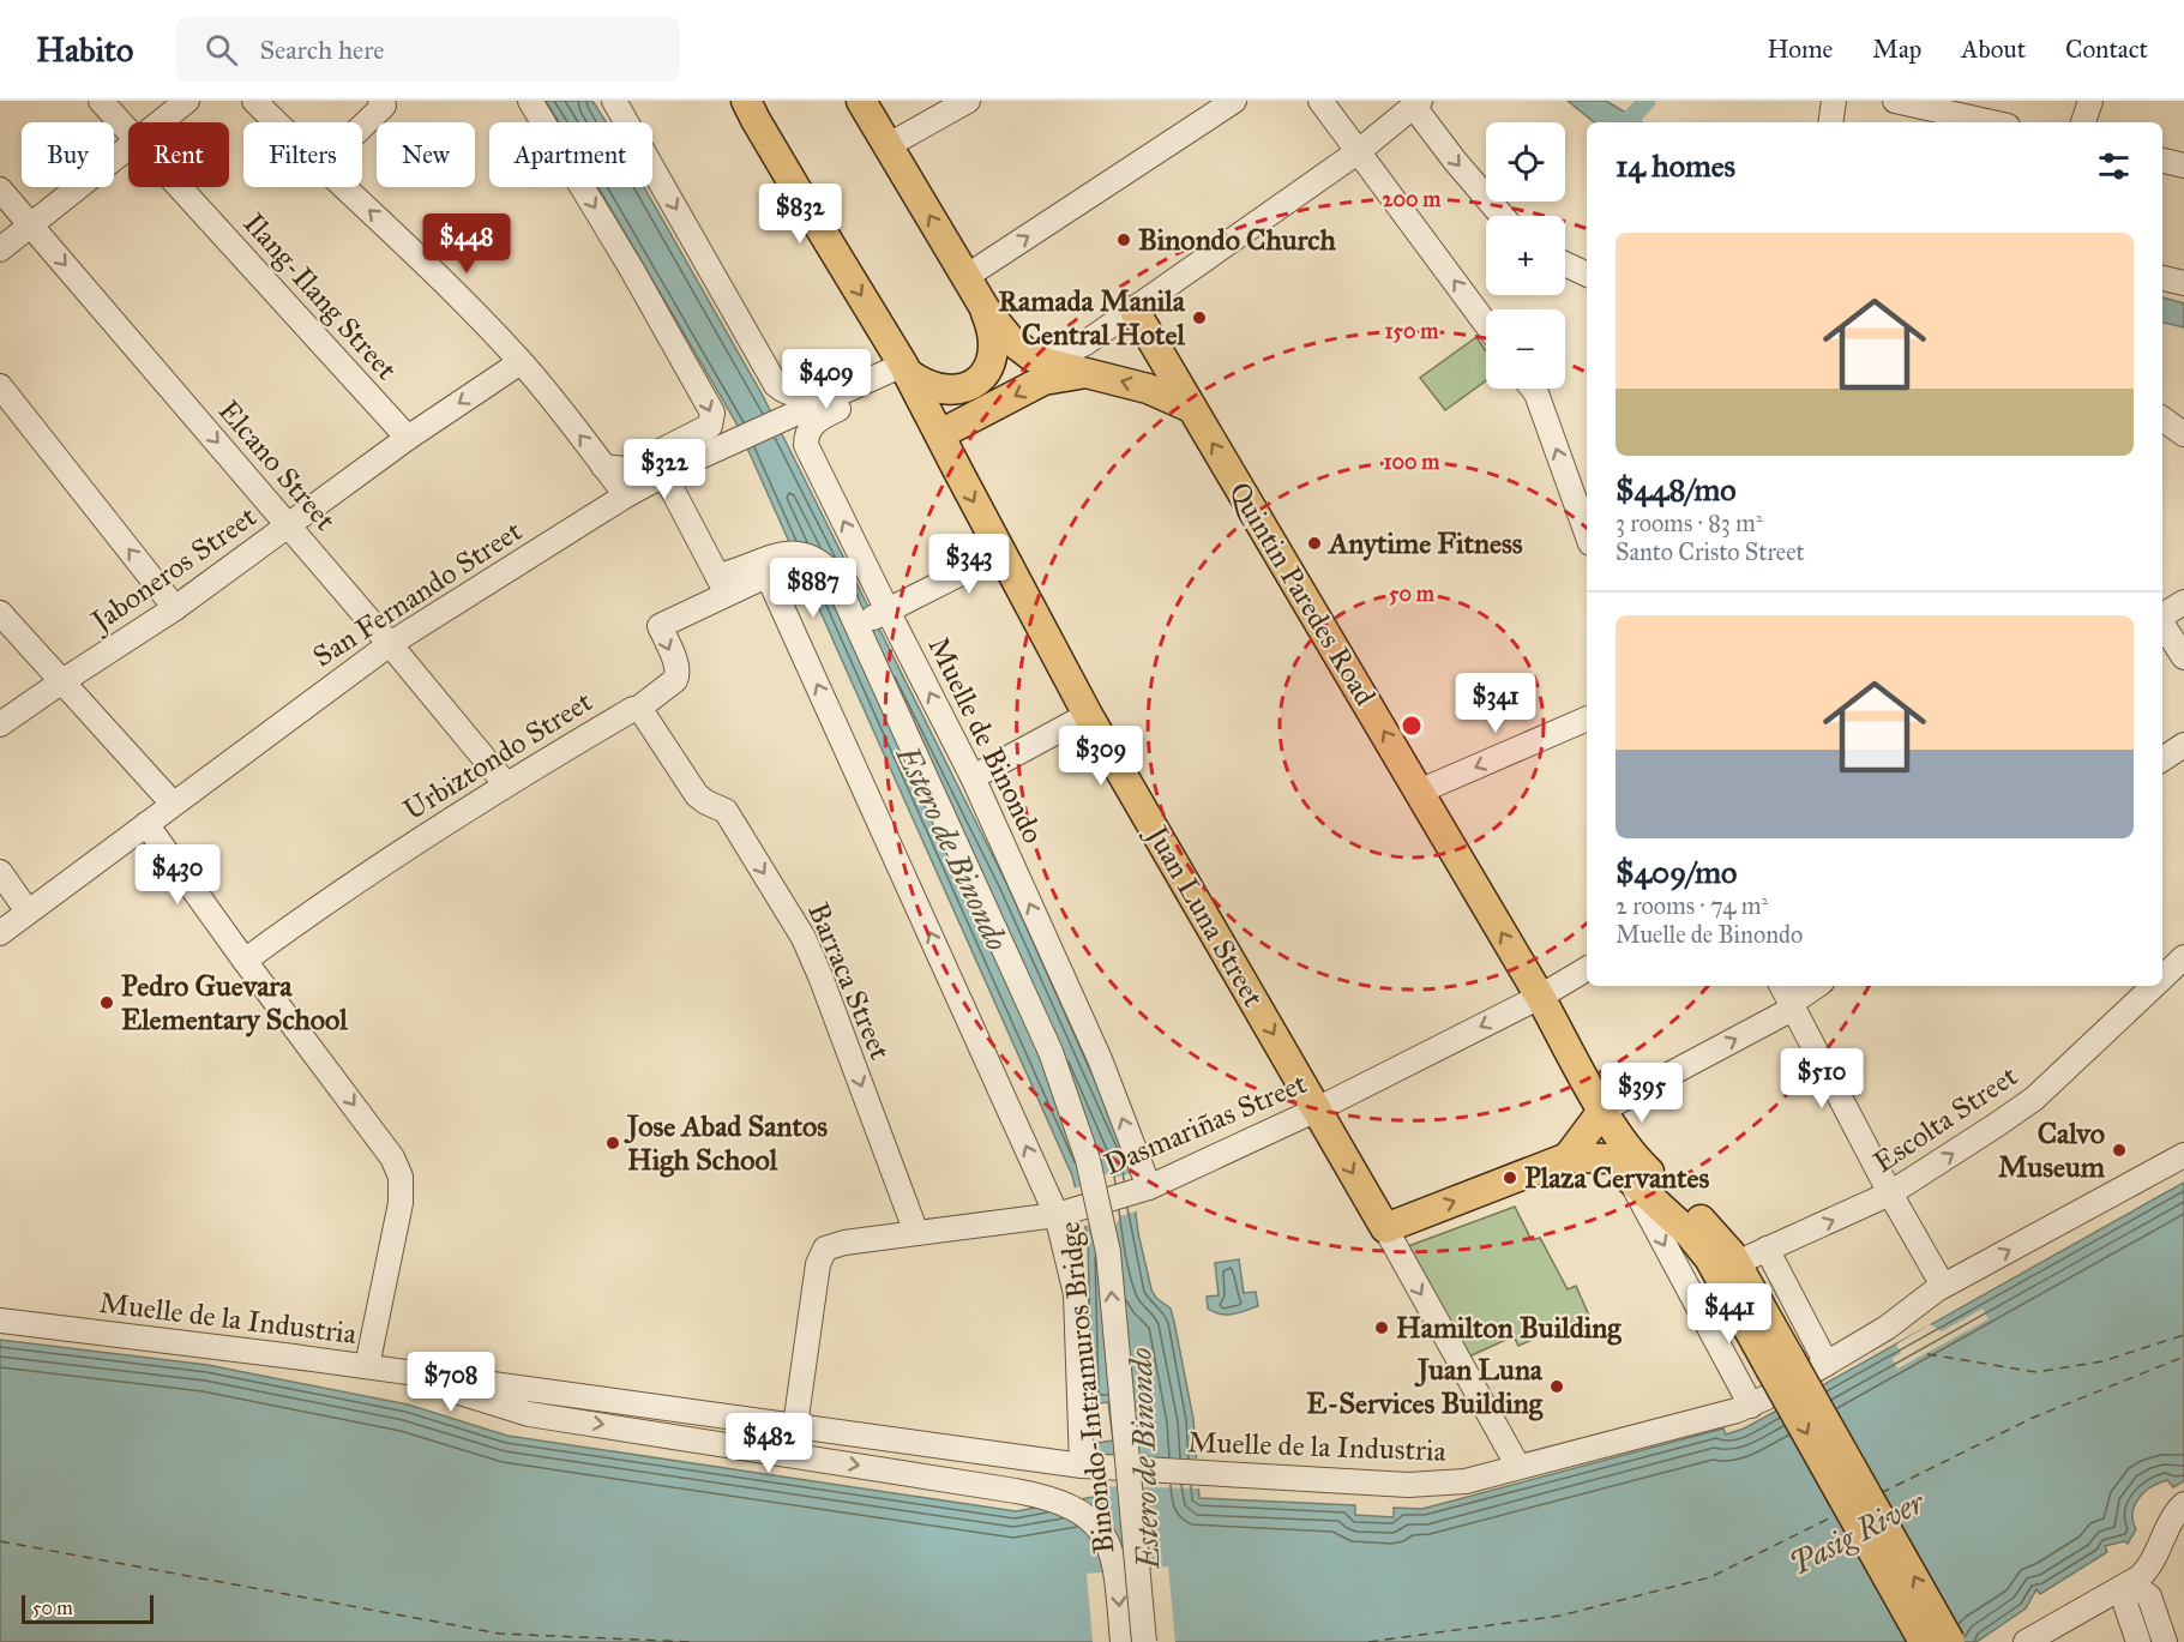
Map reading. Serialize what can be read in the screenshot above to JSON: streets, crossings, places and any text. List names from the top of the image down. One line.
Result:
{"streets":{"main road":["Quintin Paredes Road","Juan Luna Street"],"street":["Ilang-Ilang Street","Elcano Street","Jaboneros Street","San Fernando Street","Muelle de Binondo","Urbiztondo Street","Barraca Street","Escolta Street","Dasmariñas Street","Muelle de la Industria","Binondo-Intramuros Bridge"]},"crossings":[["Ilang-Ilang Street","Jaboneros Street"],["Elcano Street","Jaboneros Street"],["Elcano Street","San Fernando Street"],["Elcano Street","Urbiztondo Street"],["San Fernando Street","Muelle de Binondo"],["San Fernando Street","Juan Luna Street"],["Quintin Paredes Road","Escolta Street"],["Quintin Paredes Road","Dasmariñas Street"],["Muelle de Binondo","Juan Luna Street"],["Muelle de Binondo","Dasmariñas Street"],["Urbiztondo Street","Barraca Street"],["Urbiztondo Street","Binondo-Intramuros Bridge"],["Juan Luna Street","Dasmariñas Street"],["Juan Luna Street","Muelle de la Industria"],["Barraca Street","Dasmariñas Street"],["Dasmariñas Street","Muelle de la Industria"],["Muelle de la Industria","Binondo-Intramuros Bridge"]],"one_way":["Quintin Paredes Road","Juan Luna Street"],"water":["Estero de Binondo","Pasig River"],"places":["Binondo Church","Ramada Manila Central Hotel","Anytime Fitness","Pedro Guevara Elementary School","Jose Abad Santos High School","Calvo Museum","Plaza Cervantes","Hamilton Building","Juan Luna E-Services Building"],"scale_bar":"50 m","page":{"header":"Habito","search":"Search here","nav":["Home","Map","About","Contact"],"map_buttons":["+","−"],"chip":["Buy","Rent","Filters","New","Apartment"],"heading":"14 homes","price":["$832","$448","$409","$322","$343","$887","$341","$309","$430","$510","$395","$441","$708","$482"],"list":[{"name":"$448/mo","note":"3 rooms · 83 m² · Santo Cristo Street"},{"name":"$409/mo","note":"2 rooms · 74 m² · Muelle de Binondo"}],"scale":"50 m"},"rings":["200 m","150 m","100 m","50 m"]}
